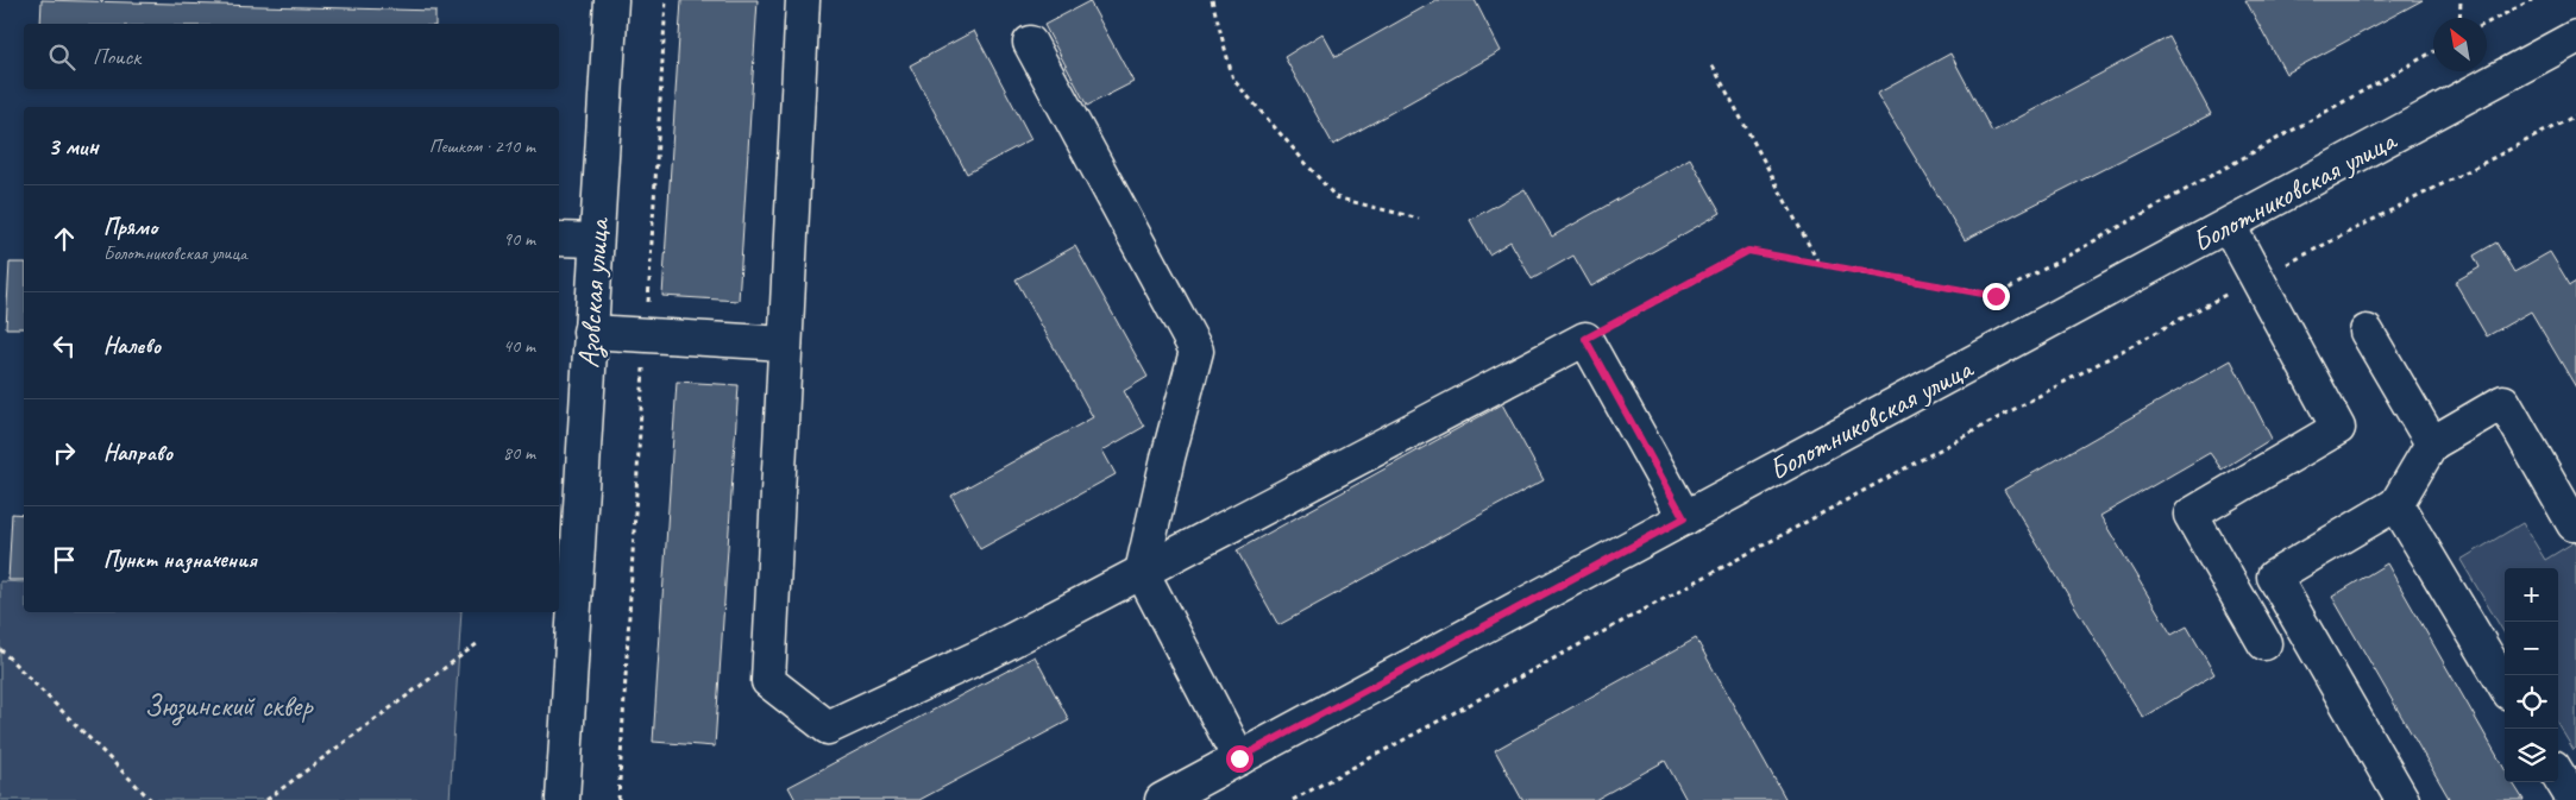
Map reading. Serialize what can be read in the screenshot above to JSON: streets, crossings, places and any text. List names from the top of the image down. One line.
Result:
{"streets":{"street":["Болотниковская улица","Азовская улица"]},"parks":["Зюзинский сквер"],"north":"top left","page":{"search":"Поиск","heading":["3 мин","Пешком · 210 m"],"list":[["Прямо","Болотниковская улица","90 m"],["Налево","40 m"],["Направо","80 m"],"Пункт назначения"],"map_buttons":["+","−"]}}
